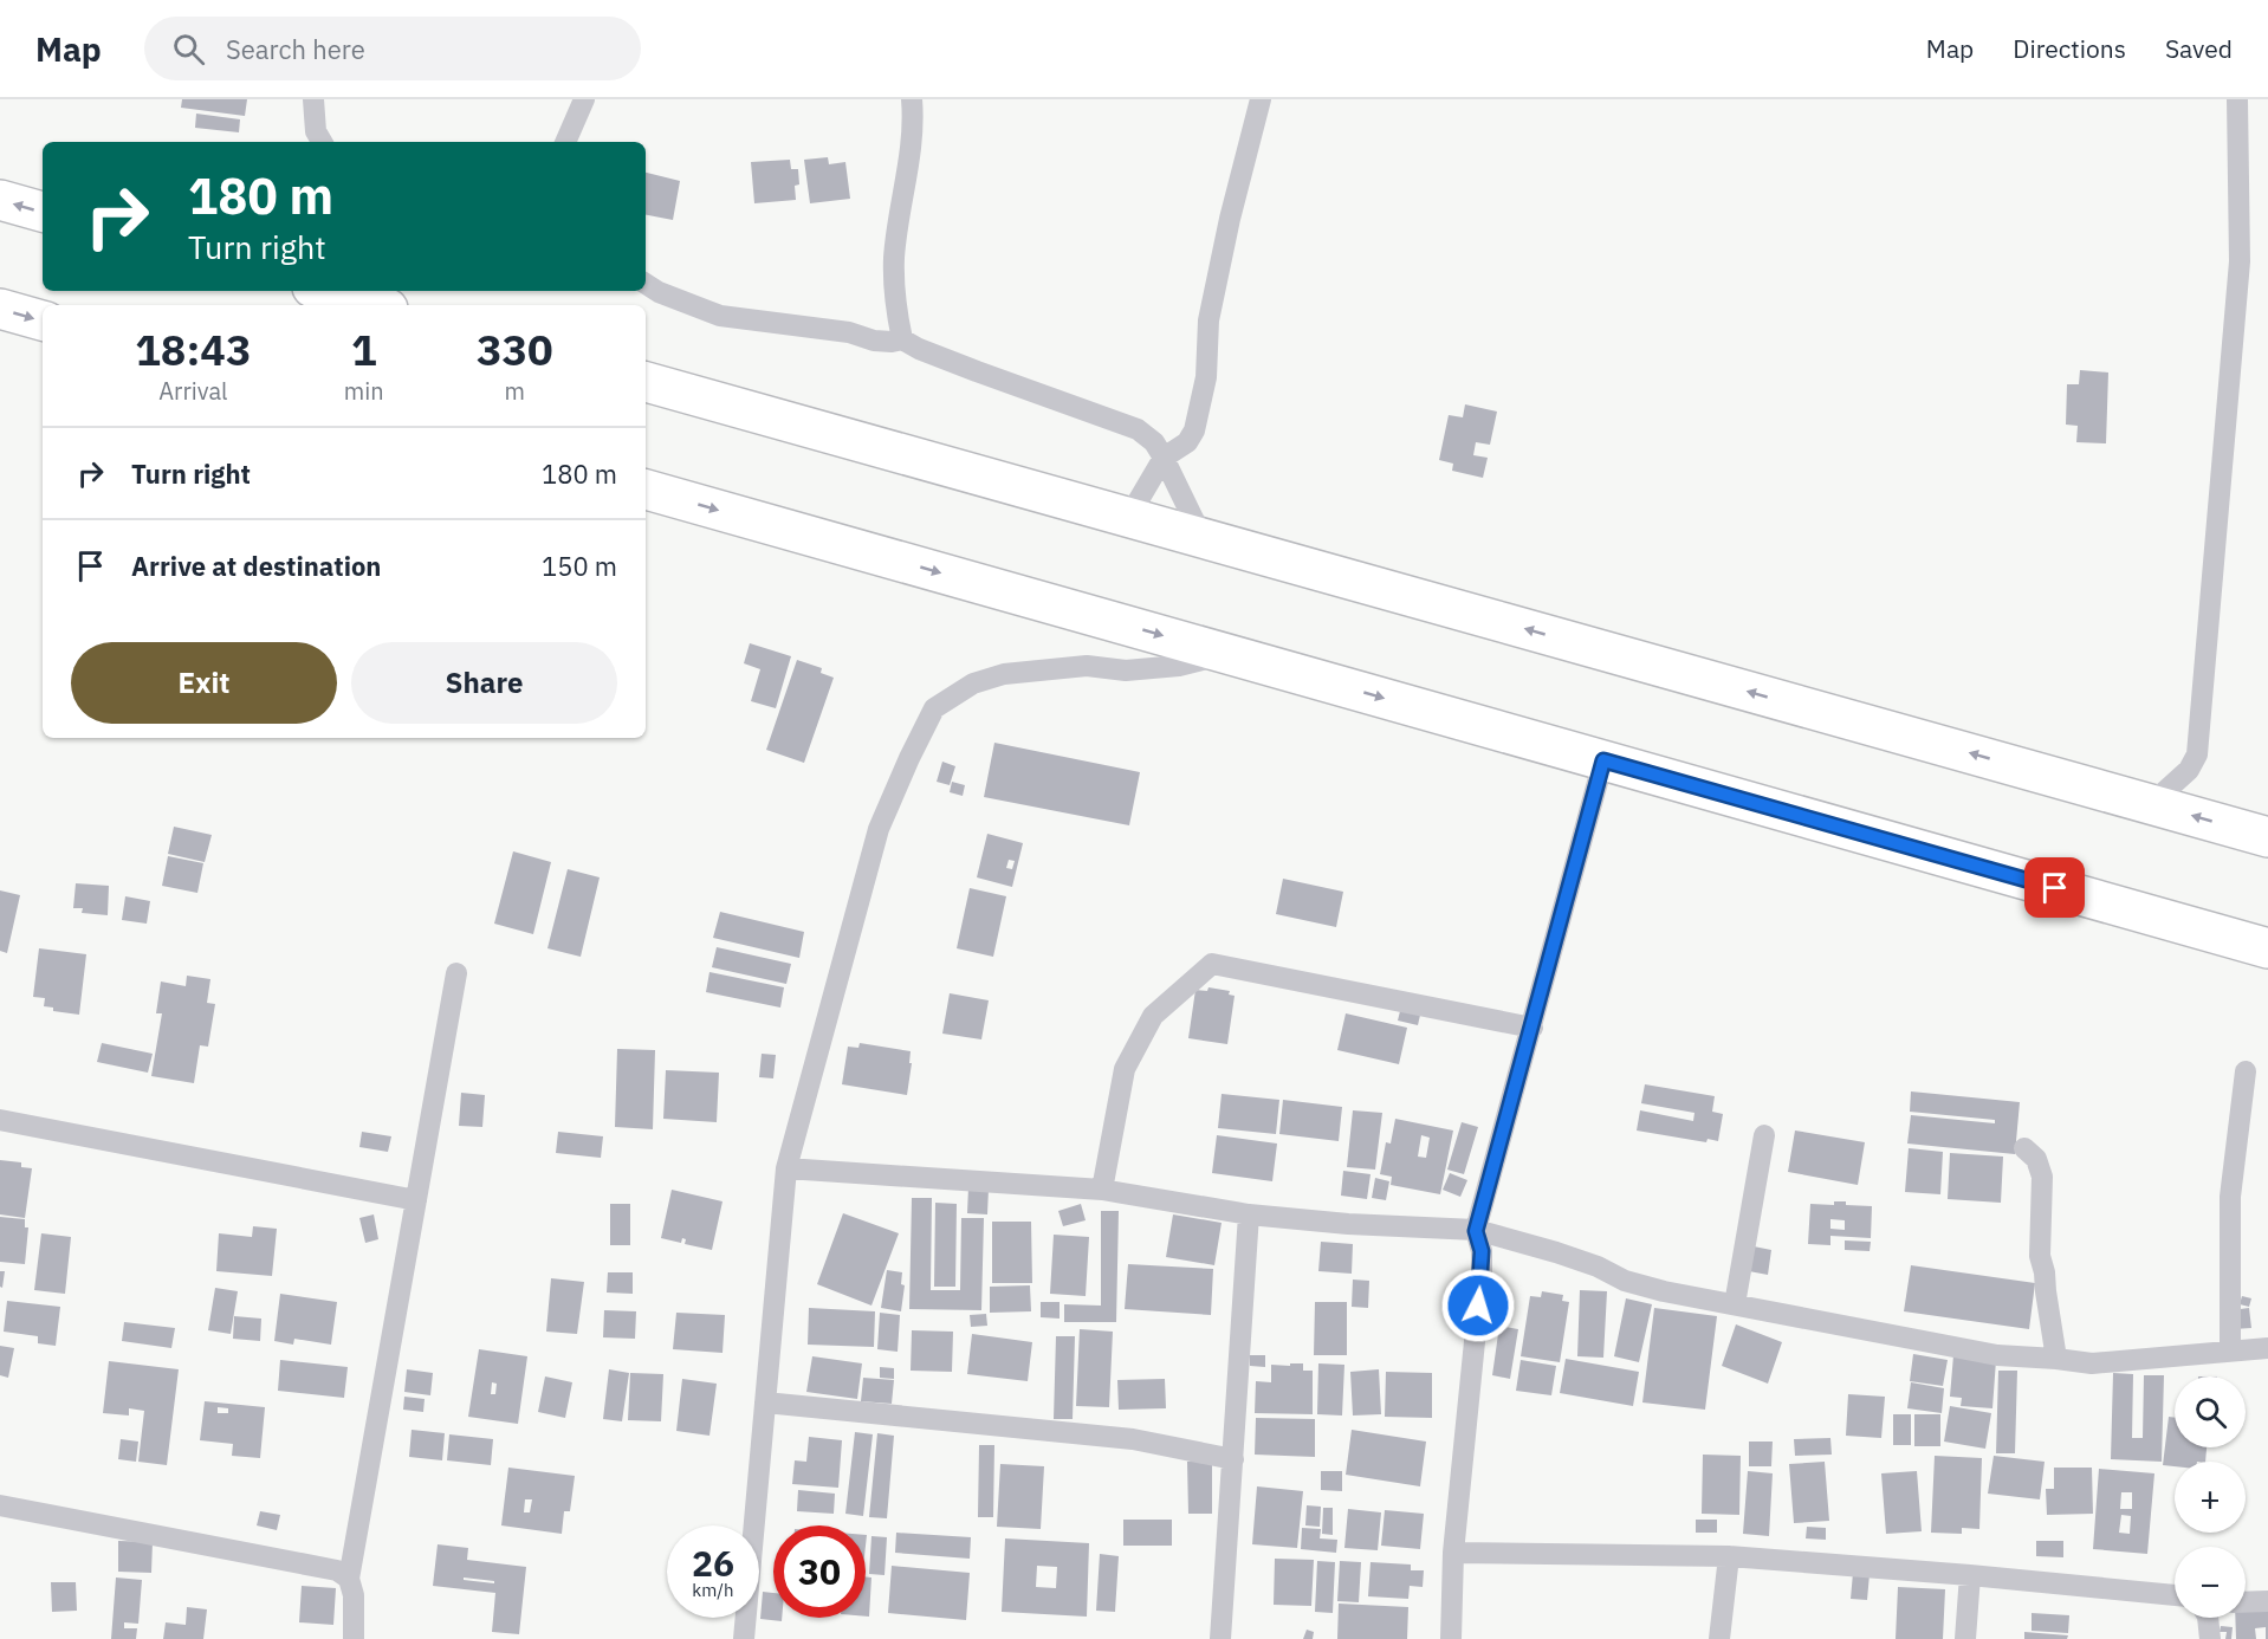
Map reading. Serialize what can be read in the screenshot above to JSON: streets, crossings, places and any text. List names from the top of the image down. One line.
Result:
{"page":{"header":"Map","search":"Search here","nav":["Map","Directions","Saved"],"turn":["180 m","Turn right"],"eta":["18:43","Arrival","1","min","330","m"],"list":[{"name":"Turn right","value":"180 m"},{"name":"Arrive at destination","value":"150 m"}],"buttons":["Exit","Share"],"map_buttons":["+","−"],"speed":"26 km/h","limit":"30"}}
